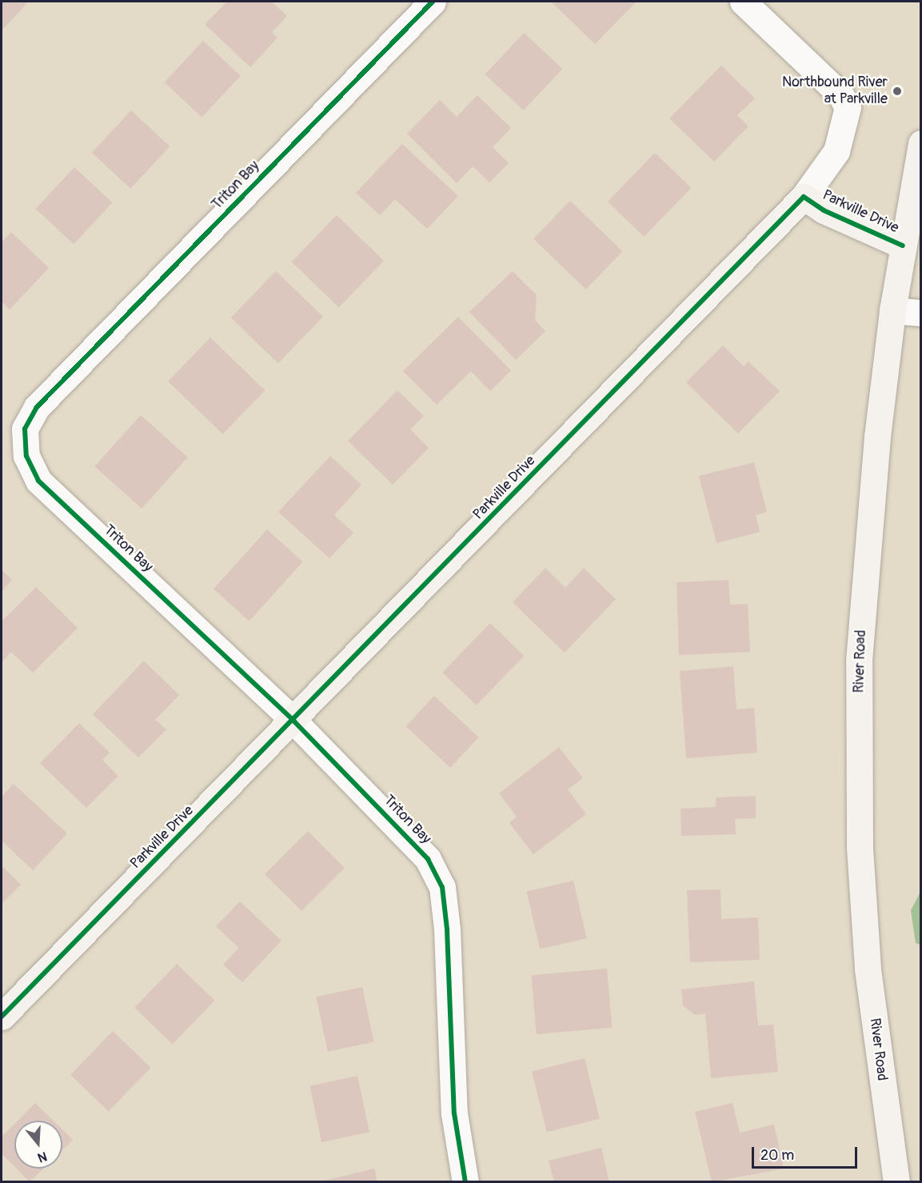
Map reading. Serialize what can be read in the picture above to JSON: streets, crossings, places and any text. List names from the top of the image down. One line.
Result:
{"streets":{"street":["Triton Bay","Parkville Drive","River Road"]},"crossings":[["Triton Bay","Parkville Drive"],["Parkville Drive","River Road"]],"places":["Northbound River at Parkville"],"scale_bar":"20 m","north":"bottom"}
